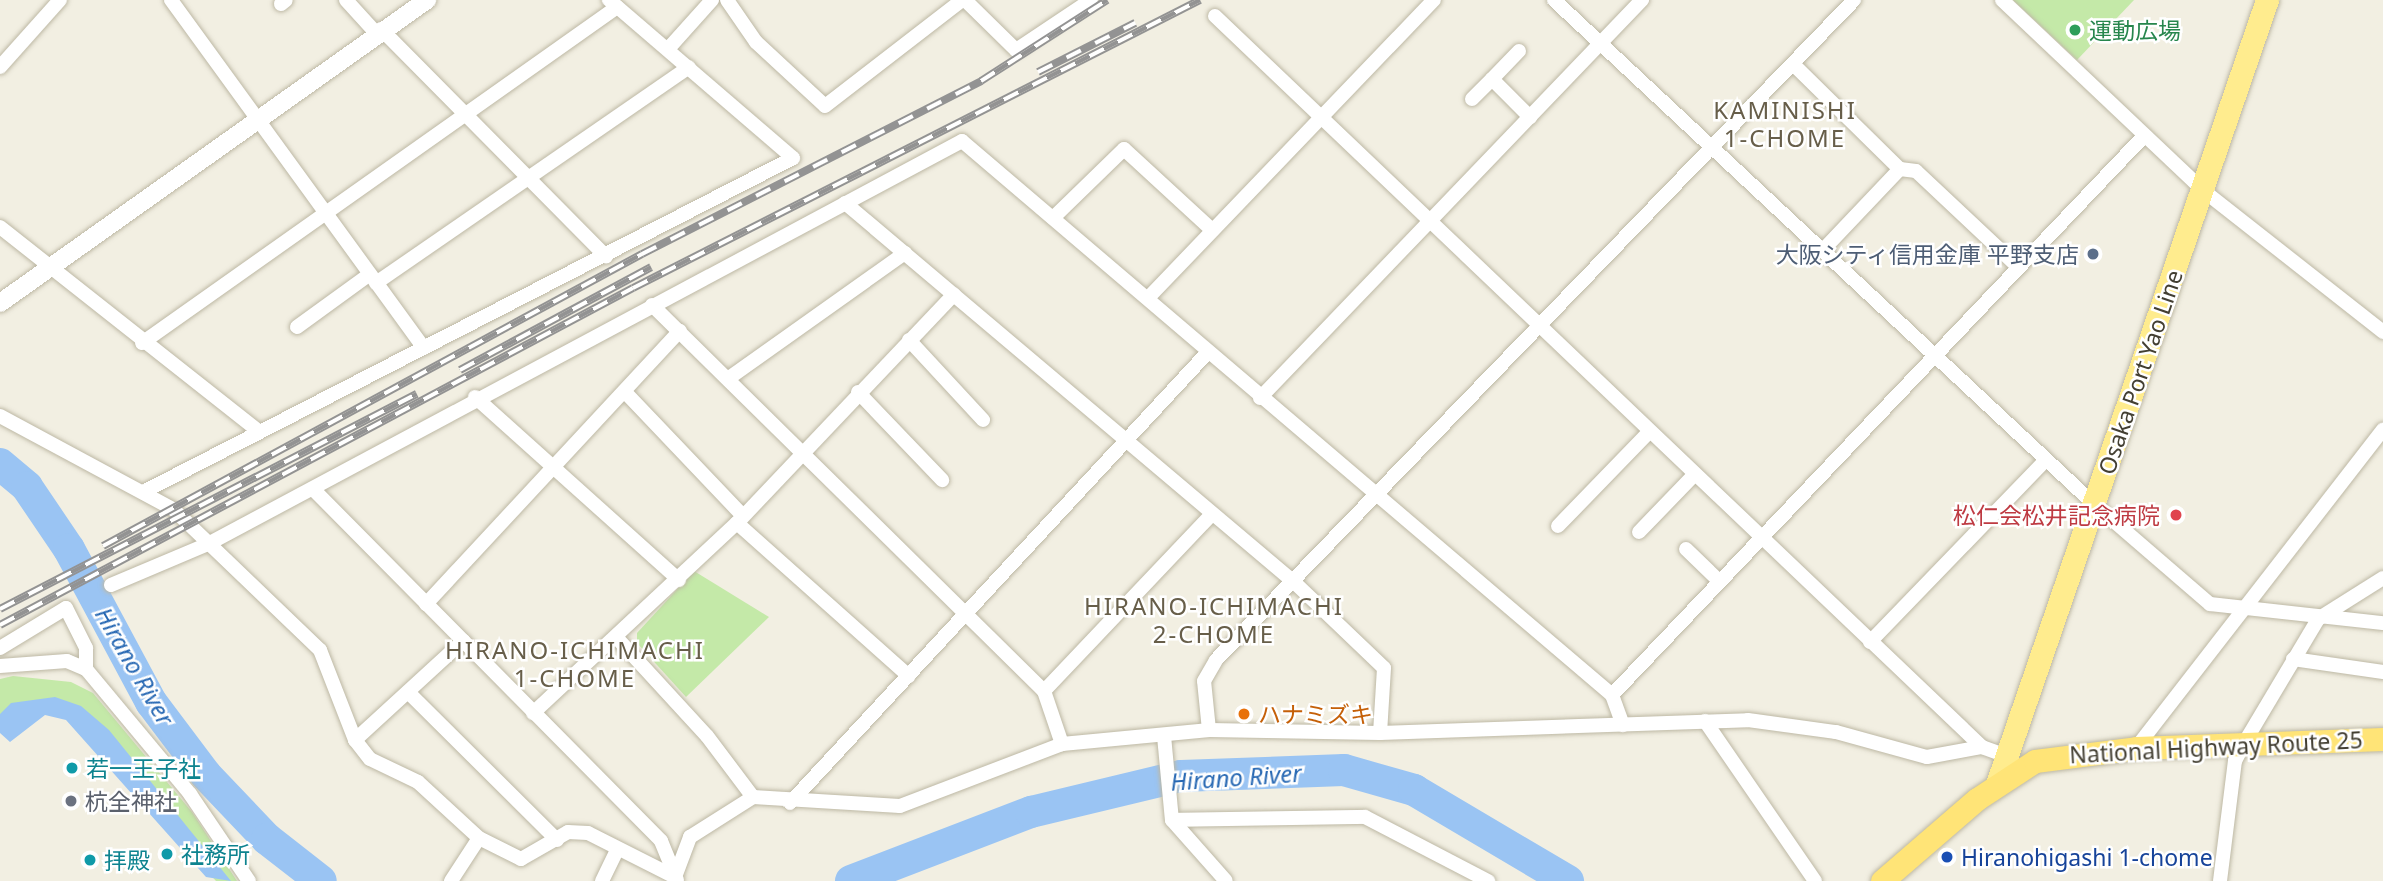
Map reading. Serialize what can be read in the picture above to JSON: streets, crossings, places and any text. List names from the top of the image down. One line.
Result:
{"streets":{"highway":["National Highway Route 25"],"main road":["Osaka Port Yao Line"]},"crossings":[["Osaka Port Yao Line","National Highway Route 25"]],"districts":["KAMINISHI 1-CHOME","HIRANO-ICHIMACHI 2-CHOME","HIRANO-ICHIMACHI 1-CHOME"],"water":["Hirano River"],"places":["運動広場","大阪シティ信用金庫 平野支店","松仁会松井記念病院","ハナミズキ","若一王子社","杭全神社","社務所","Hiranohigashi 1-chome","拝殿"]}
